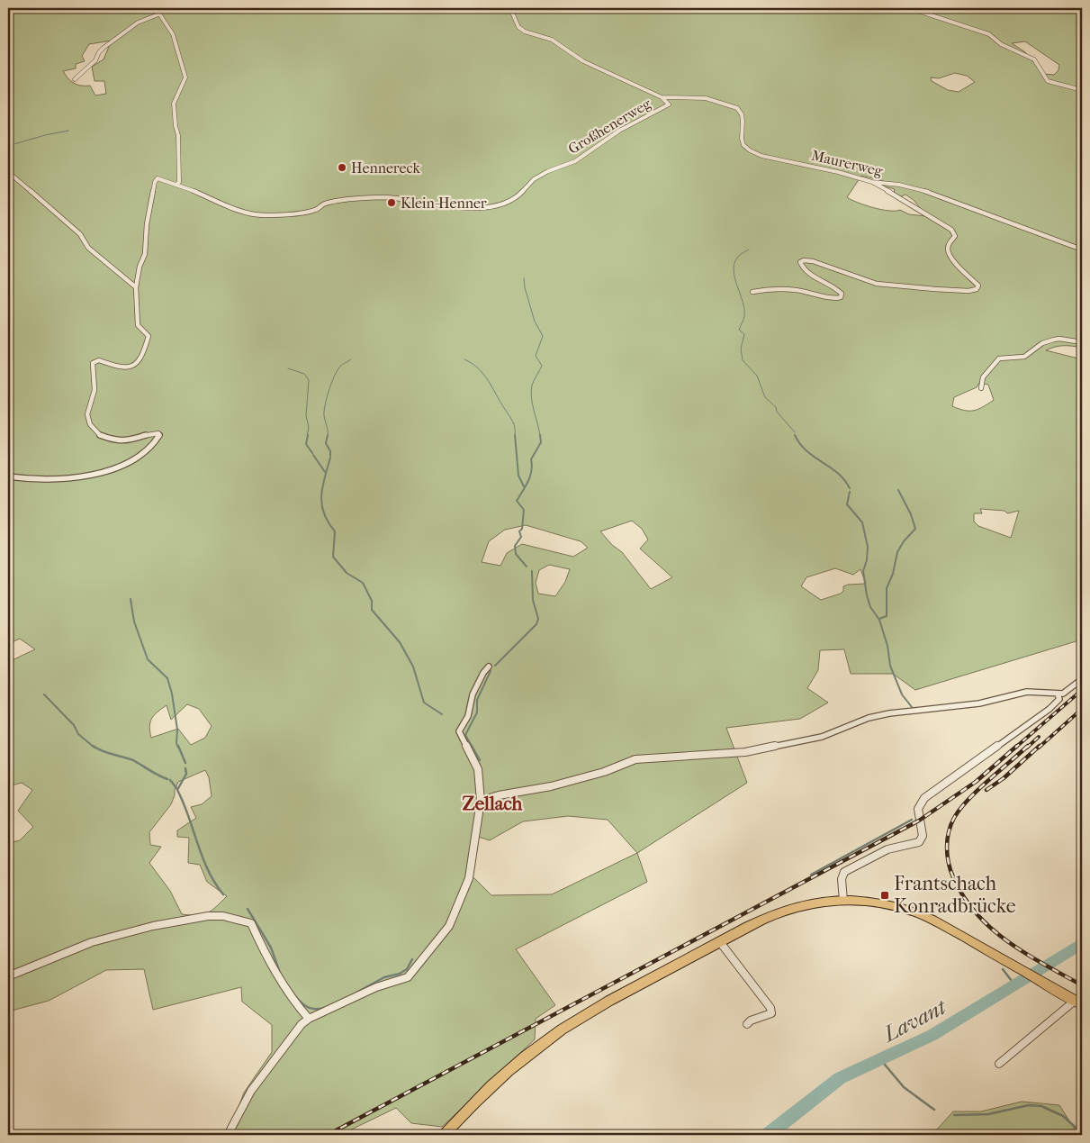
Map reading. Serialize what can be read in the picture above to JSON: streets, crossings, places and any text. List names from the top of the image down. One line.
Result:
{"streets":{"street":["Großhenerweg","Maurerweg"]},"crossings":[["Großhenerweg","Maurerweg"]],"districts":["Zellach"],"water":["Lavant"],"places":{"other":["Hennereck","Klein-Henner"],"transit":["Frantschach Konradbrücke"]}}
